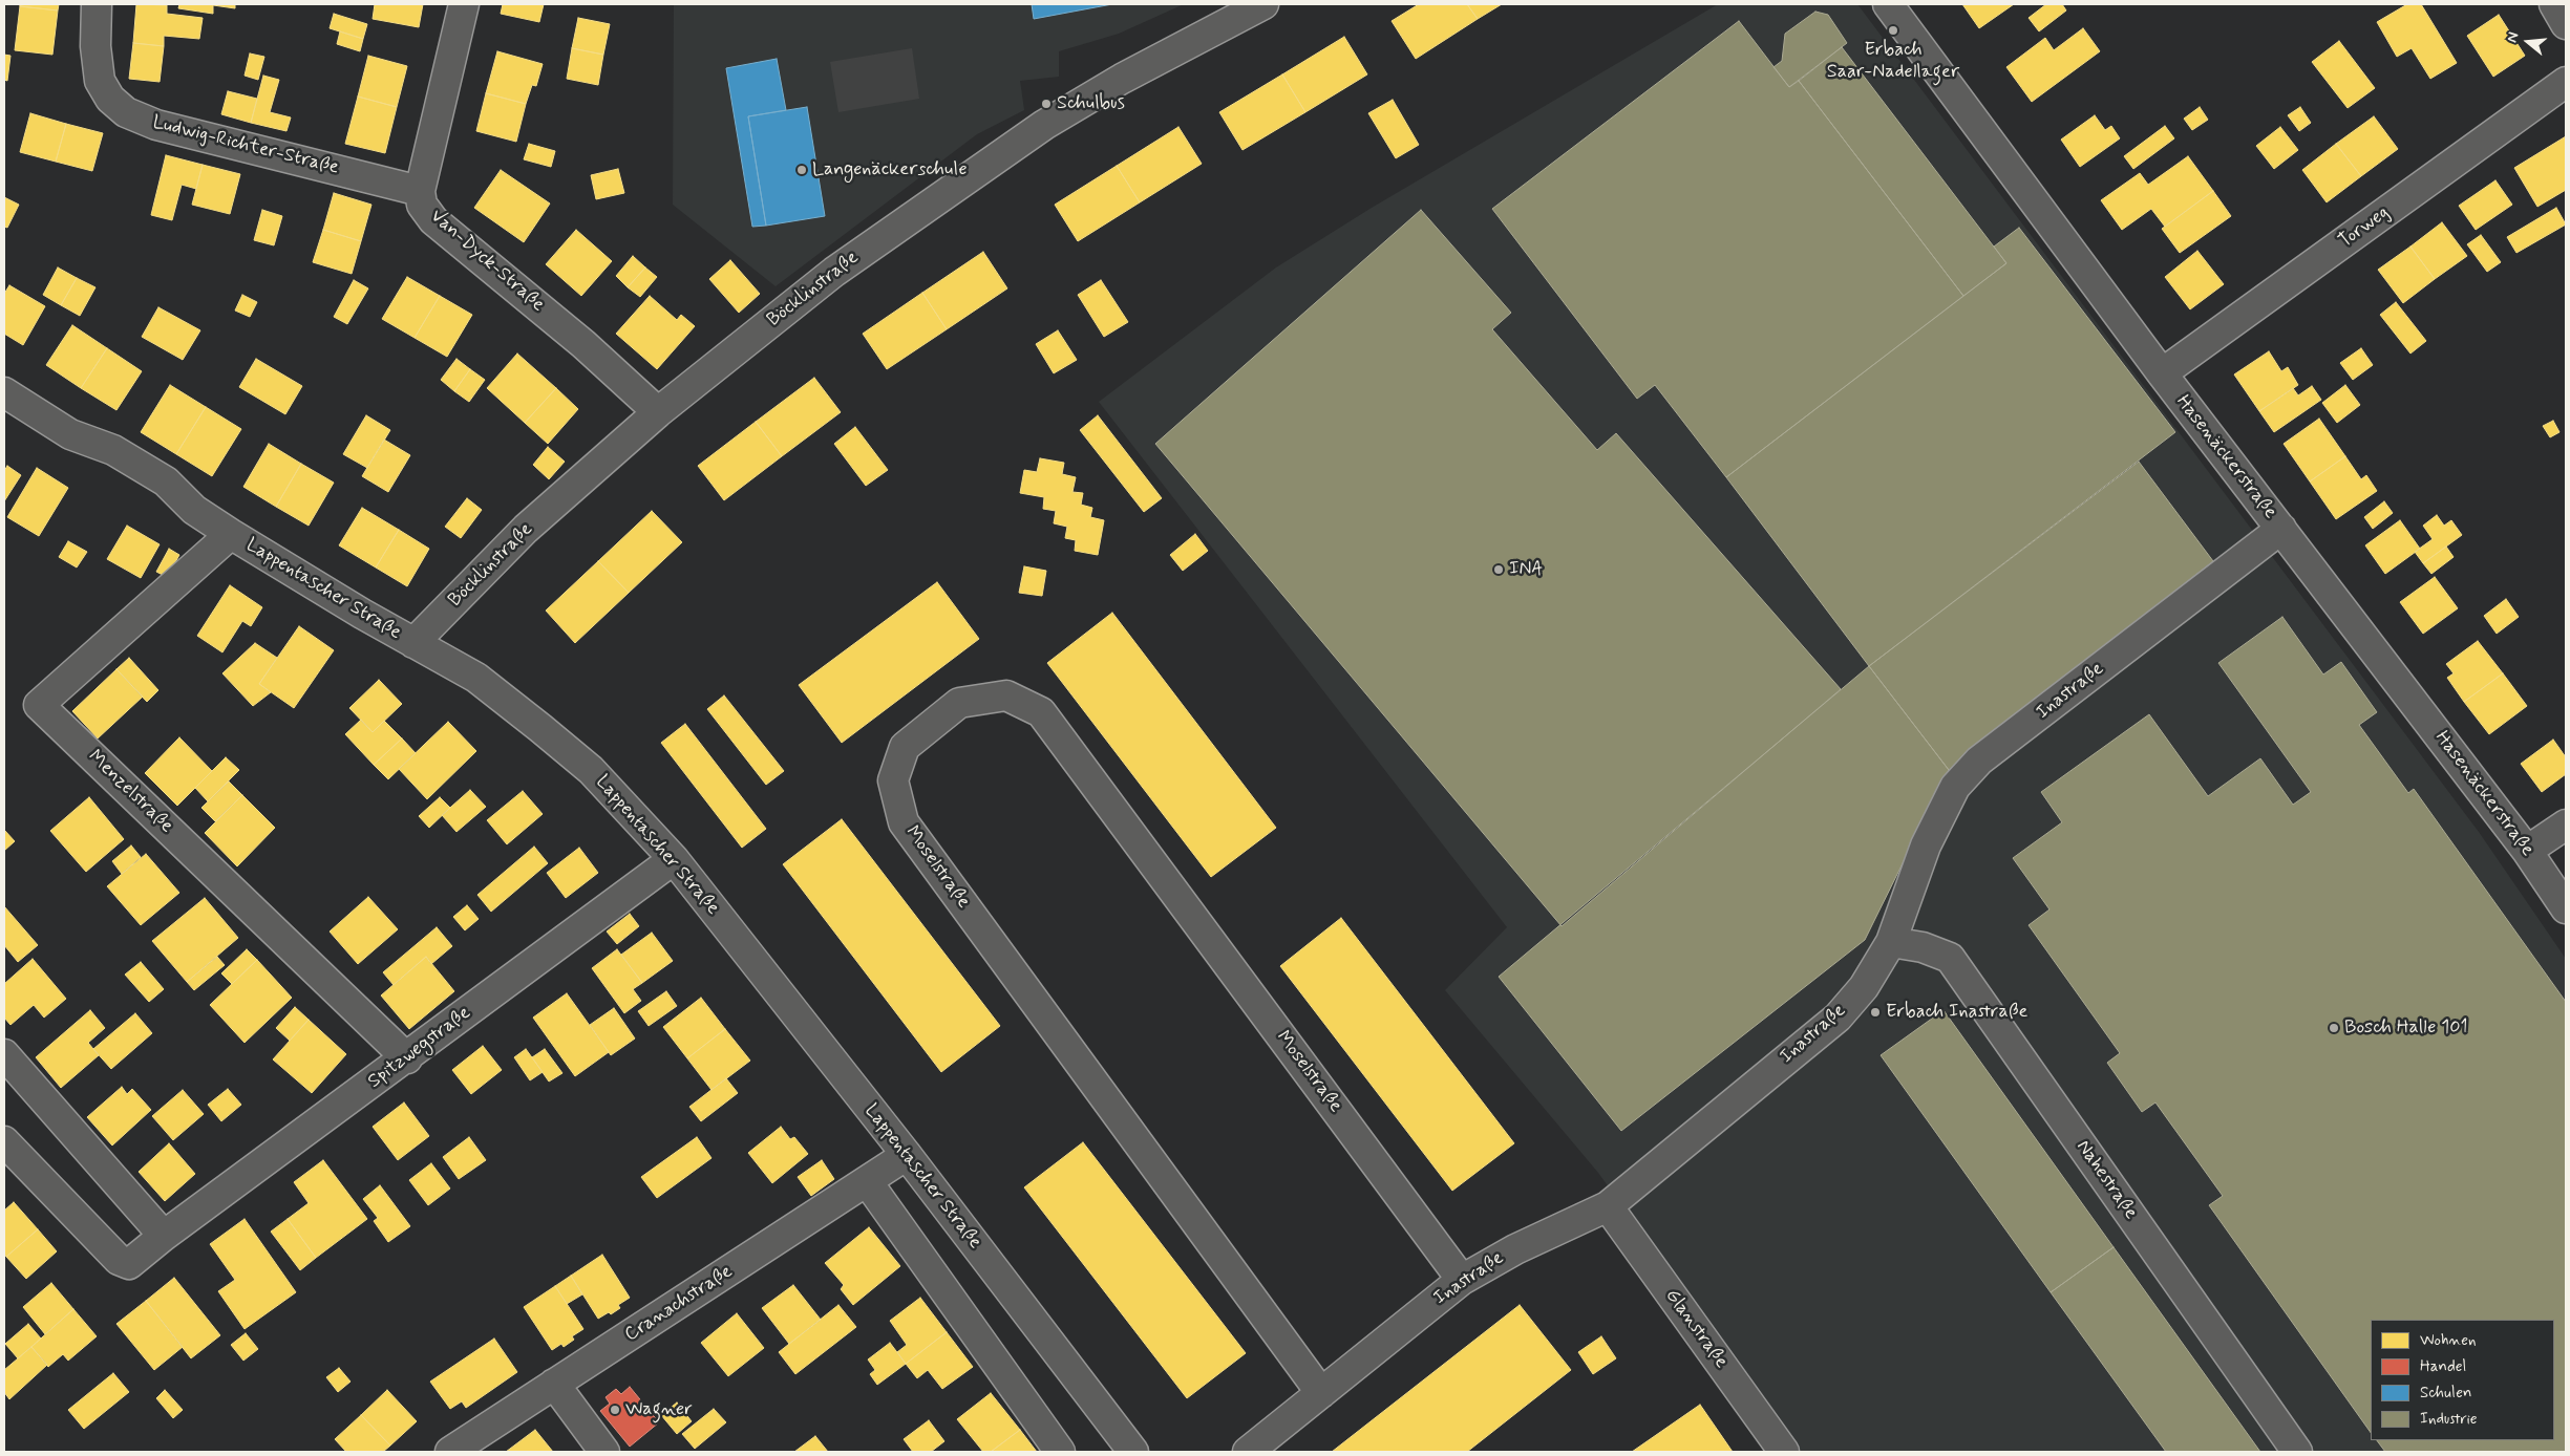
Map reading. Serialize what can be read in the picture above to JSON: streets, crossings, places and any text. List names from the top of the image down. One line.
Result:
{"streets":{"street":["Ludwig-Richter-Straße","Torweg","Van-Dyck-Straße","Böcklinstraße","Hasenäckerstraße","Lappentascher Straße","Inastraße","Menzelstraße","Moselstraße","Spitzwegstraße","Nahestraße","Cranachstraße","Glanstraße"]},"crossings":[["Ludwig-Richter-Straße","Van-Dyck-Straße"],["Torweg","Hasenäckerstraße"],["Van-Dyck-Straße","Böcklinstraße"],["Böcklinstraße","Lappentascher Straße"],["Hasenäckerstraße","Inastraße"],["Lappentascher Straße","Menzelstraße"],["Lappentascher Straße","Spitzwegstraße"],["Lappentascher Straße","Cranachstraße"],["Inastraße","Moselstraße"],["Inastraße","Nahestraße"],["Inastraße","Glanstraße"],["Menzelstraße","Spitzwegstraße"]],"places":["Erbach Saar-Nadellager","Schulbus","Langenäckerschule","INA","Erbach Inastraße","Bosch Halle 101","Wagner"],"legend":["Wohnen","Handel","Schulen","Industrie"],"north":"left"}
